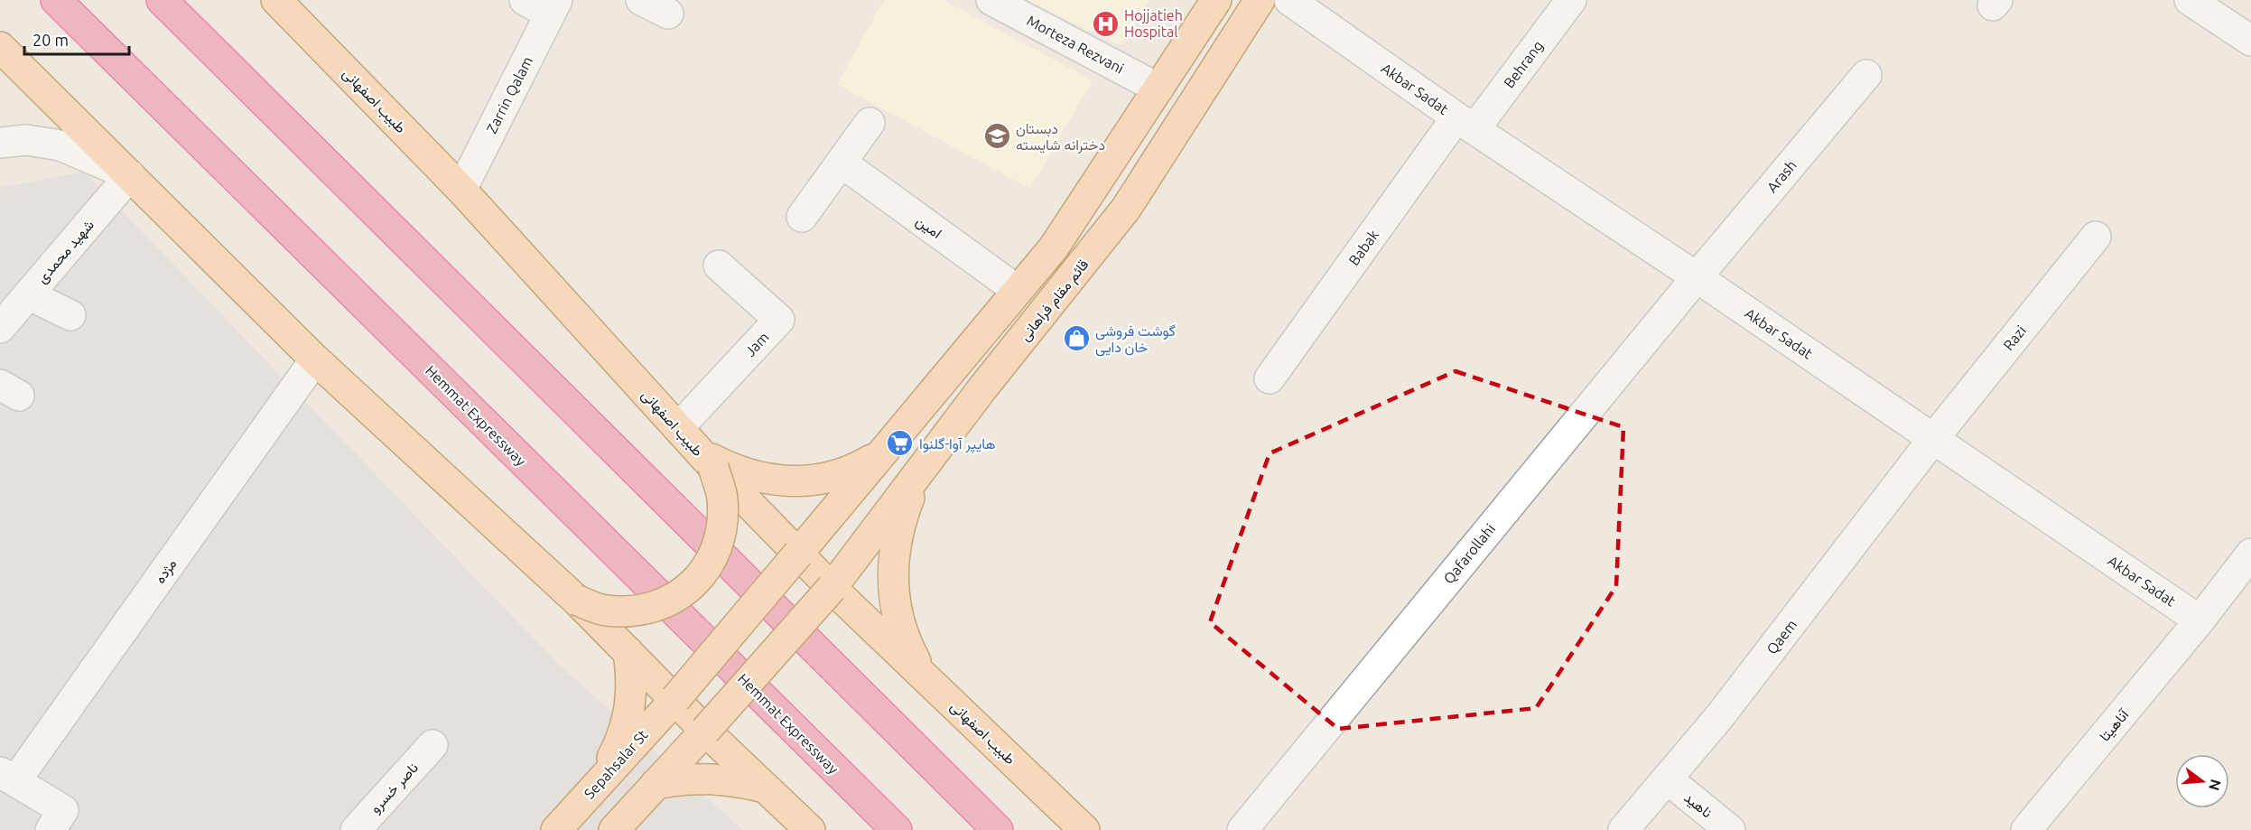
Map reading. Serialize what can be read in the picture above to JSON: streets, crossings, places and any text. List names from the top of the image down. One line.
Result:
{"streets":{"highway":["Hemmat Expressway"],"main road":["طبیب اصفهانی","قائم مقام فراهانی","Sepahsalar St"],"street":["Morteza Rezvani","Behrang","Akbar Sadat","Zarrin Qalam","Arash","امین","Babak","شهید محمدی","Razi","Jam","Qafarollahi","مژده","Qaem","آناهیتا","ناصر خسرو","ناهید"]},"crossings":[["Behrang","Akbar Sadat"],["Behrang","Babak"],["Akbar Sadat","Arash"],["Akbar Sadat","Babak"],["Akbar Sadat","Razi"],["Akbar Sadat","Qafarollahi"],["Akbar Sadat","Qaem"],["Akbar Sadat","آناهیتا"],["Zarrin Qalam","طبیب اصفهانی"],["طبیب اصفهانی","قائم مقام فراهانی"],["طبیب اصفهانی","Jam"],["طبیب اصفهانی","Sepahsalar St"],["Arash","Qafarollahi"],["Razi","Qaem"],["Qaem","ناهید"]],"places":{"hospital":["Hojjatieh Hospital"],"school or university":["دبستان دخترانه شایسته"],"shop":["گوشت فروشی خان دایی"],"supermarket":["هایپر آوا-گلنوا"]},"scale_bar":"20 m","north":"right"}
